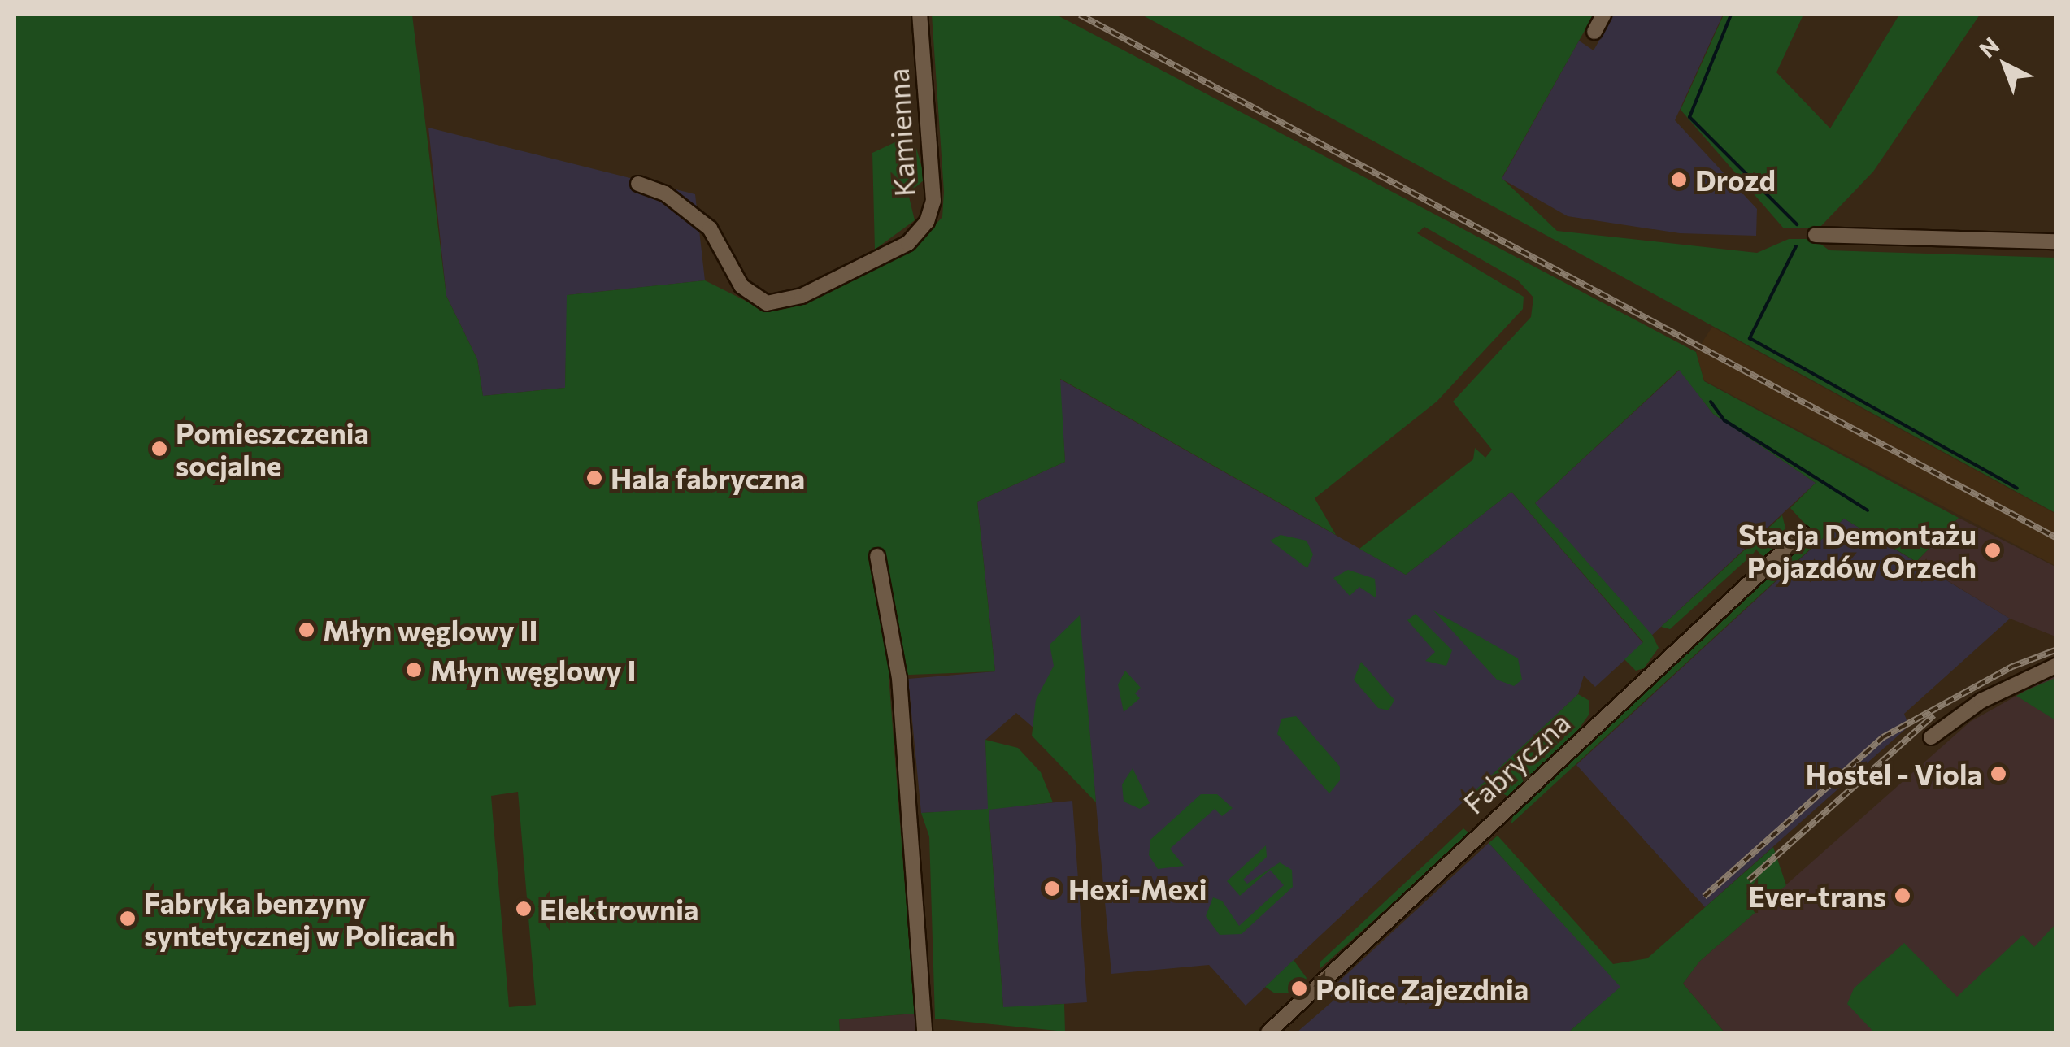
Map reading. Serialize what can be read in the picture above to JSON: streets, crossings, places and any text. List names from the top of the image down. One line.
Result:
{"streets":{"street":["Kamienna","Fabryczna"]},"places":["Drozd","Pomieszczenia socjalne","Hala fabryczna","Stacja Demontażu Pojazdów Orzech","Młyn węglowy II","Młyn węglowy I","Hostel - Viola","Hexi-Mexi","Ever-trans","Elektrownia","Fabryka benzyny syntetycznej w Policach","Police Zajezdnia"],"north":"top left"}
